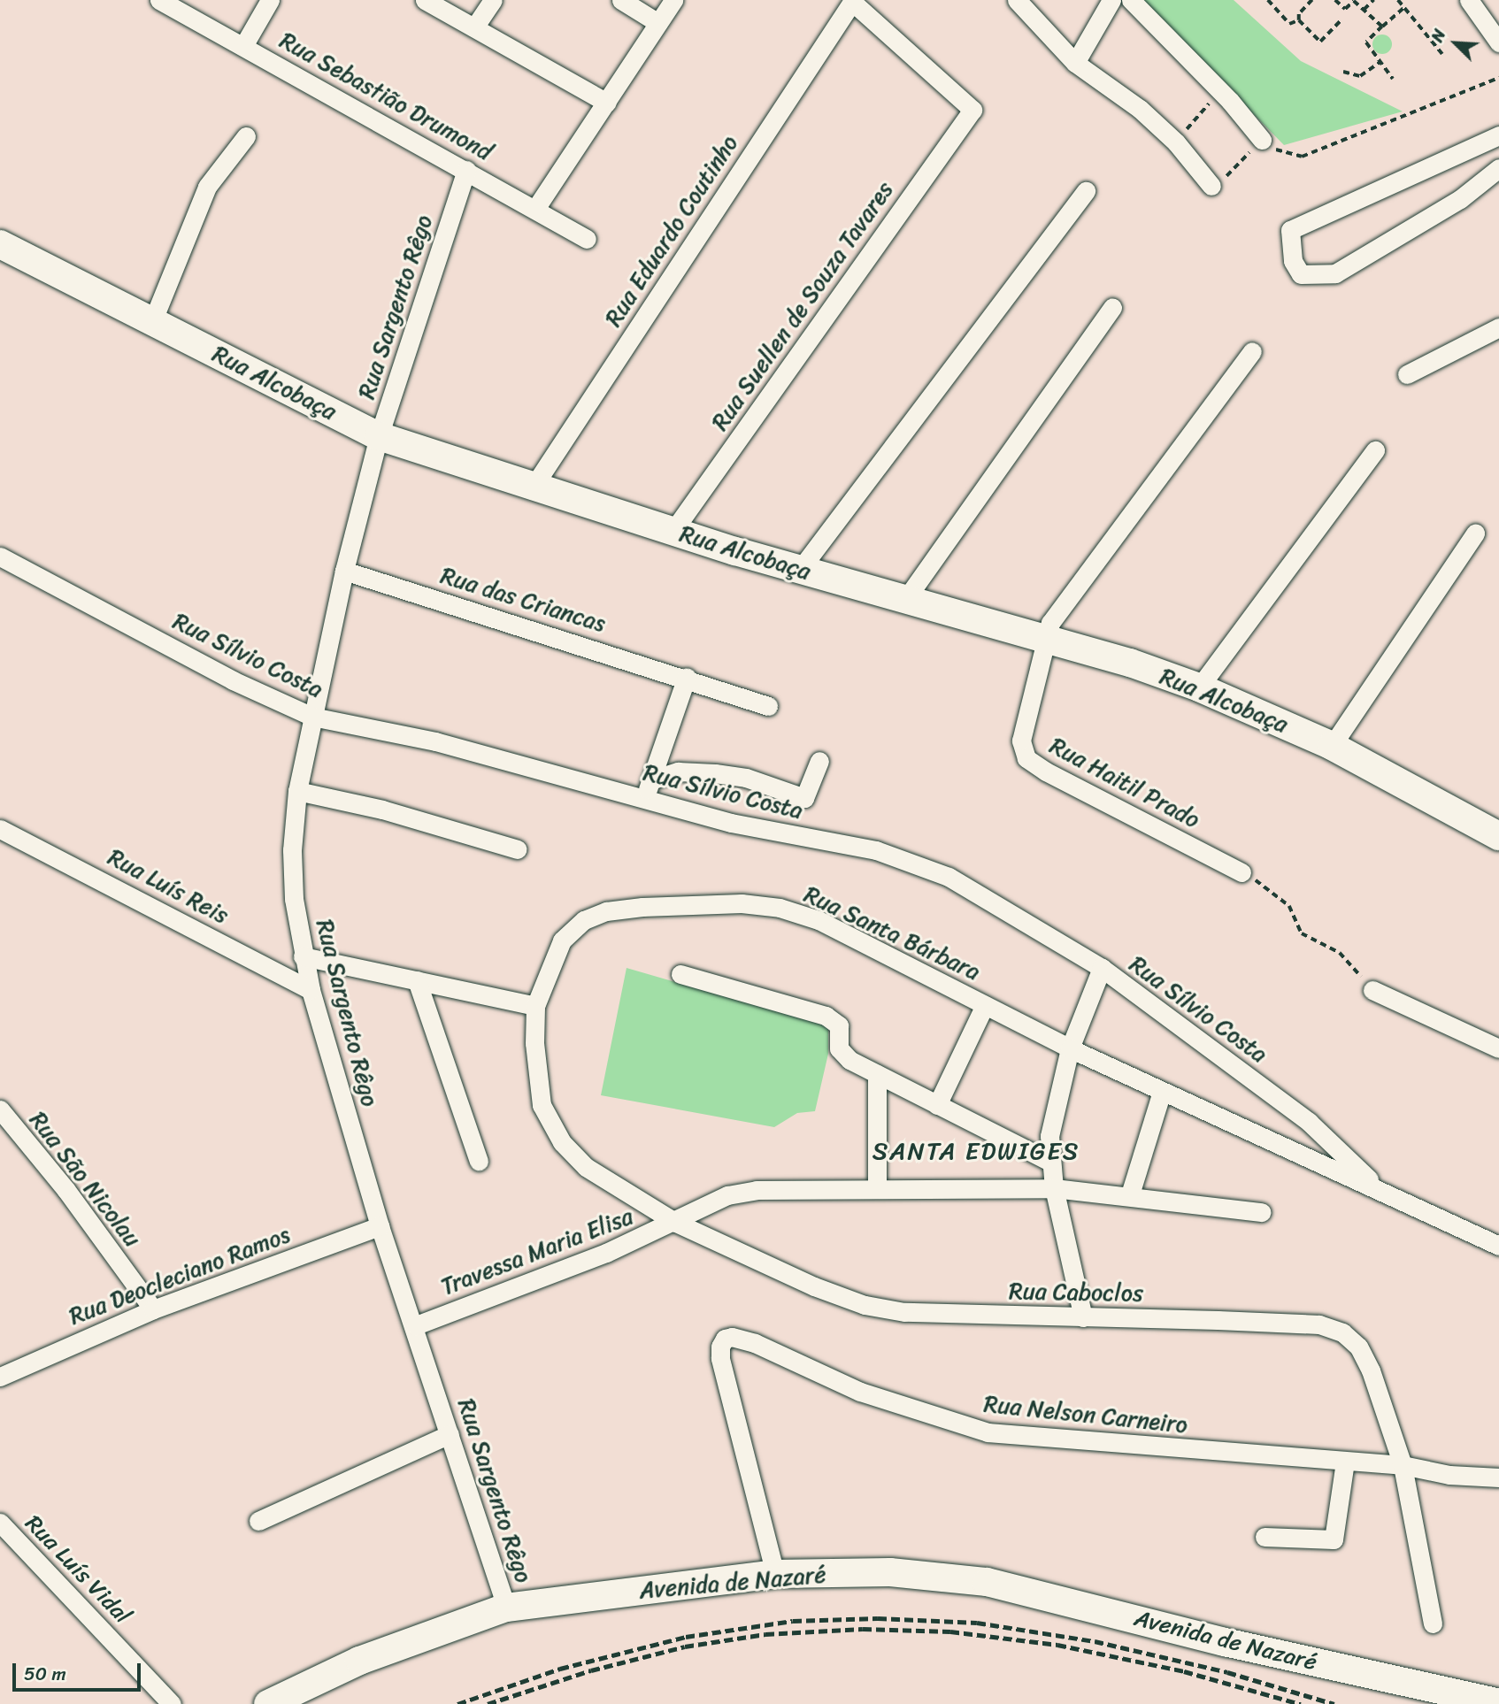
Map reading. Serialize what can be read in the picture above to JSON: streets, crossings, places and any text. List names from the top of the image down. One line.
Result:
{"streets":{"main road":["Rua Alcobaça","Avenida de Nazaré"],"street":["Rua Sebastião Drumond","Rua Eduardo Coutinho","Rua Suellen de Souza Tavares","Rua Sargento Rêgo","Rua das Criancas","Rua Sílvio Costa","Rua Haitil Prado","Rua Luís Reis","Rua Santa Bárbara","Rua São Nicolau","Travessa Maria Elisa","Rua Deocleciano Ramos","Rua Caboclos","Rua Nelson Carneiro","Rua Luís Vidal"]},"crossings":[["Rua Sebastião Drumond","Rua Sargento Rêgo"],["Rua Eduardo Coutinho","Rua Suellen de Souza Tavares"],["Rua Eduardo Coutinho","Rua Alcobaça"],["Rua Suellen de Souza Tavares","Rua Alcobaça"],["Rua Sargento Rêgo","Rua Alcobaça"],["Rua Sargento Rêgo","Rua das Criancas"],["Rua Sargento Rêgo","Rua Sílvio Costa"],["Rua Sargento Rêgo","Rua Luís Reis"],["Rua Sargento Rêgo","Travessa Maria Elisa"],["Rua Sargento Rêgo","Rua Deocleciano Ramos"],["Rua Sargento Rêgo","Avenida de Nazaré"],["Rua Alcobaça","Rua Haitil Prado"],["Rua Sílvio Costa","Rua Santa Bárbara"],["Rua Santa Bárbara","Travessa Maria Elisa"],["Rua Santa Bárbara","Rua Caboclos"],["Rua São Nicolau","Rua Deocleciano Ramos"],["Travessa Maria Elisa","Rua Caboclos"],["Rua Caboclos","Rua Nelson Carneiro"],["Rua Nelson Carneiro","Avenida de Nazaré"]],"districts":["SANTA EDWIGES"],"scale_bar":"50 m","north":"top left"}
